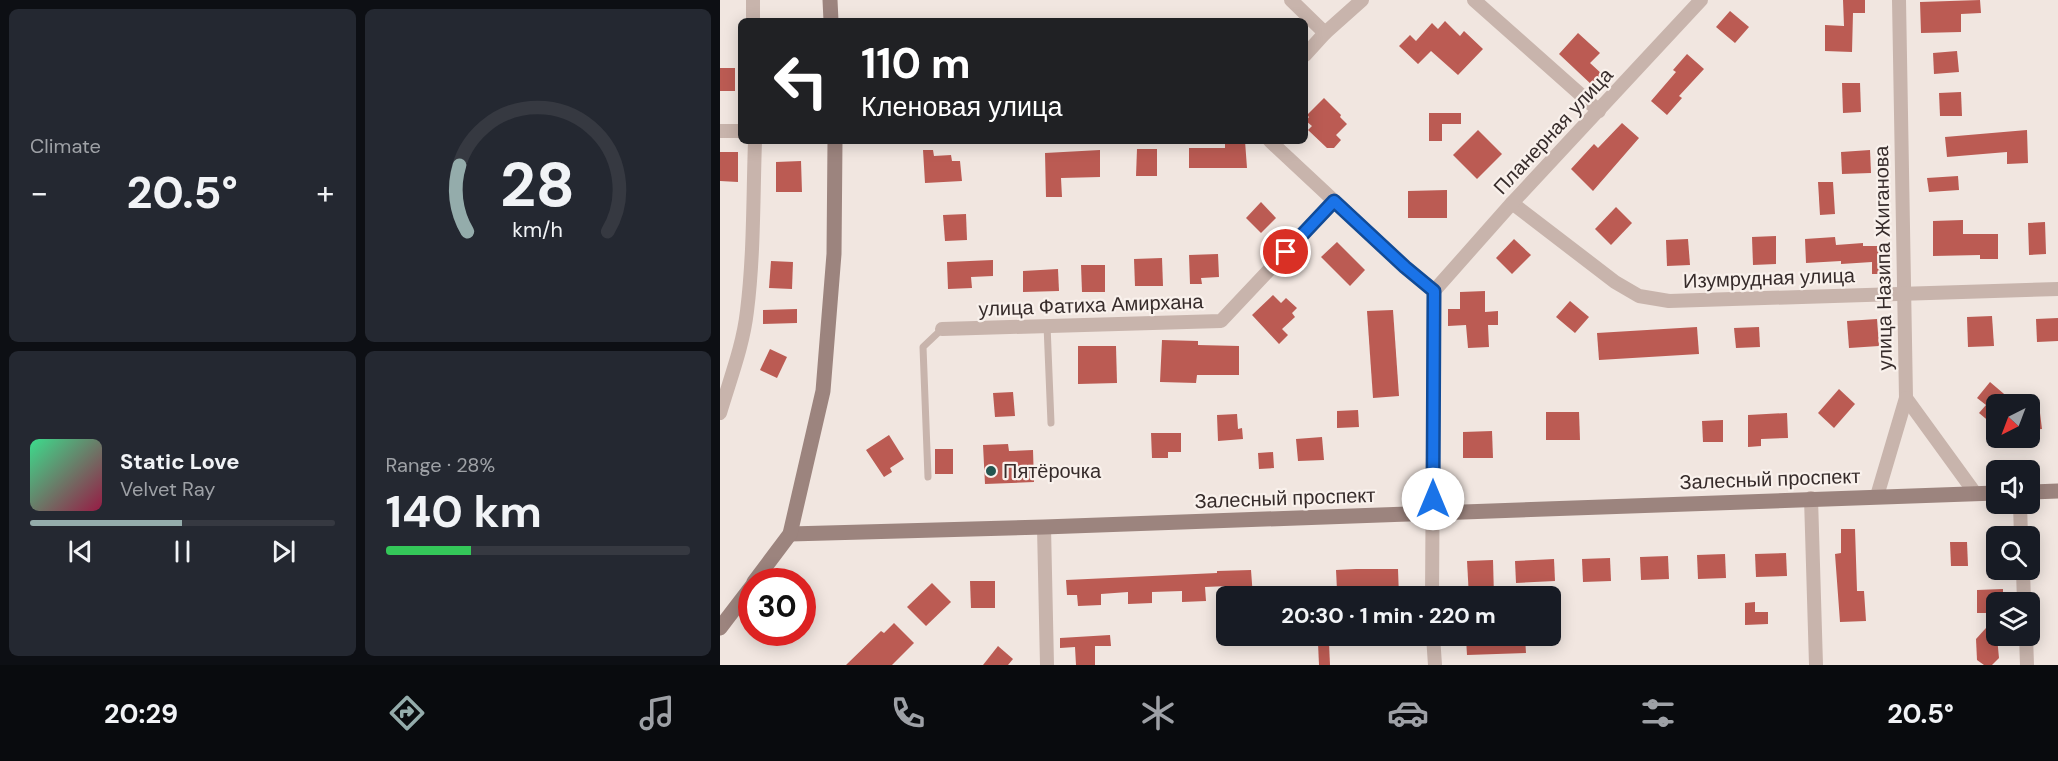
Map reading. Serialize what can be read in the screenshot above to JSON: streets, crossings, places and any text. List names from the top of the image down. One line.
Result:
{"streets":{"main road":["Залесный проспект"],"street":["Планерная улица","улица Назипа Жиганова","Изумрудная улица","улица Фатиха Амирхана"]},"crossings":[["Планерная улица","Изумрудная улица"],["улица Назипа Жиганова","Изумрудная улица"],["улица Назипа Жиганова","Залесный проспект"]],"places":["Пятёрочка"],"north":"bottom left","page":{"tile":["Climate",["Range · 28%","140 km"]],"turn":["110 m","Кленовая улица"],"heat":["−","20.5°","+"],"song":["Static Love","Velvet Ray"],"limit":"30","trip":"20:30 · 1 min · 220 m","tabs":["20:29","20.5°"],"gauge":["28","km/h"]}}
